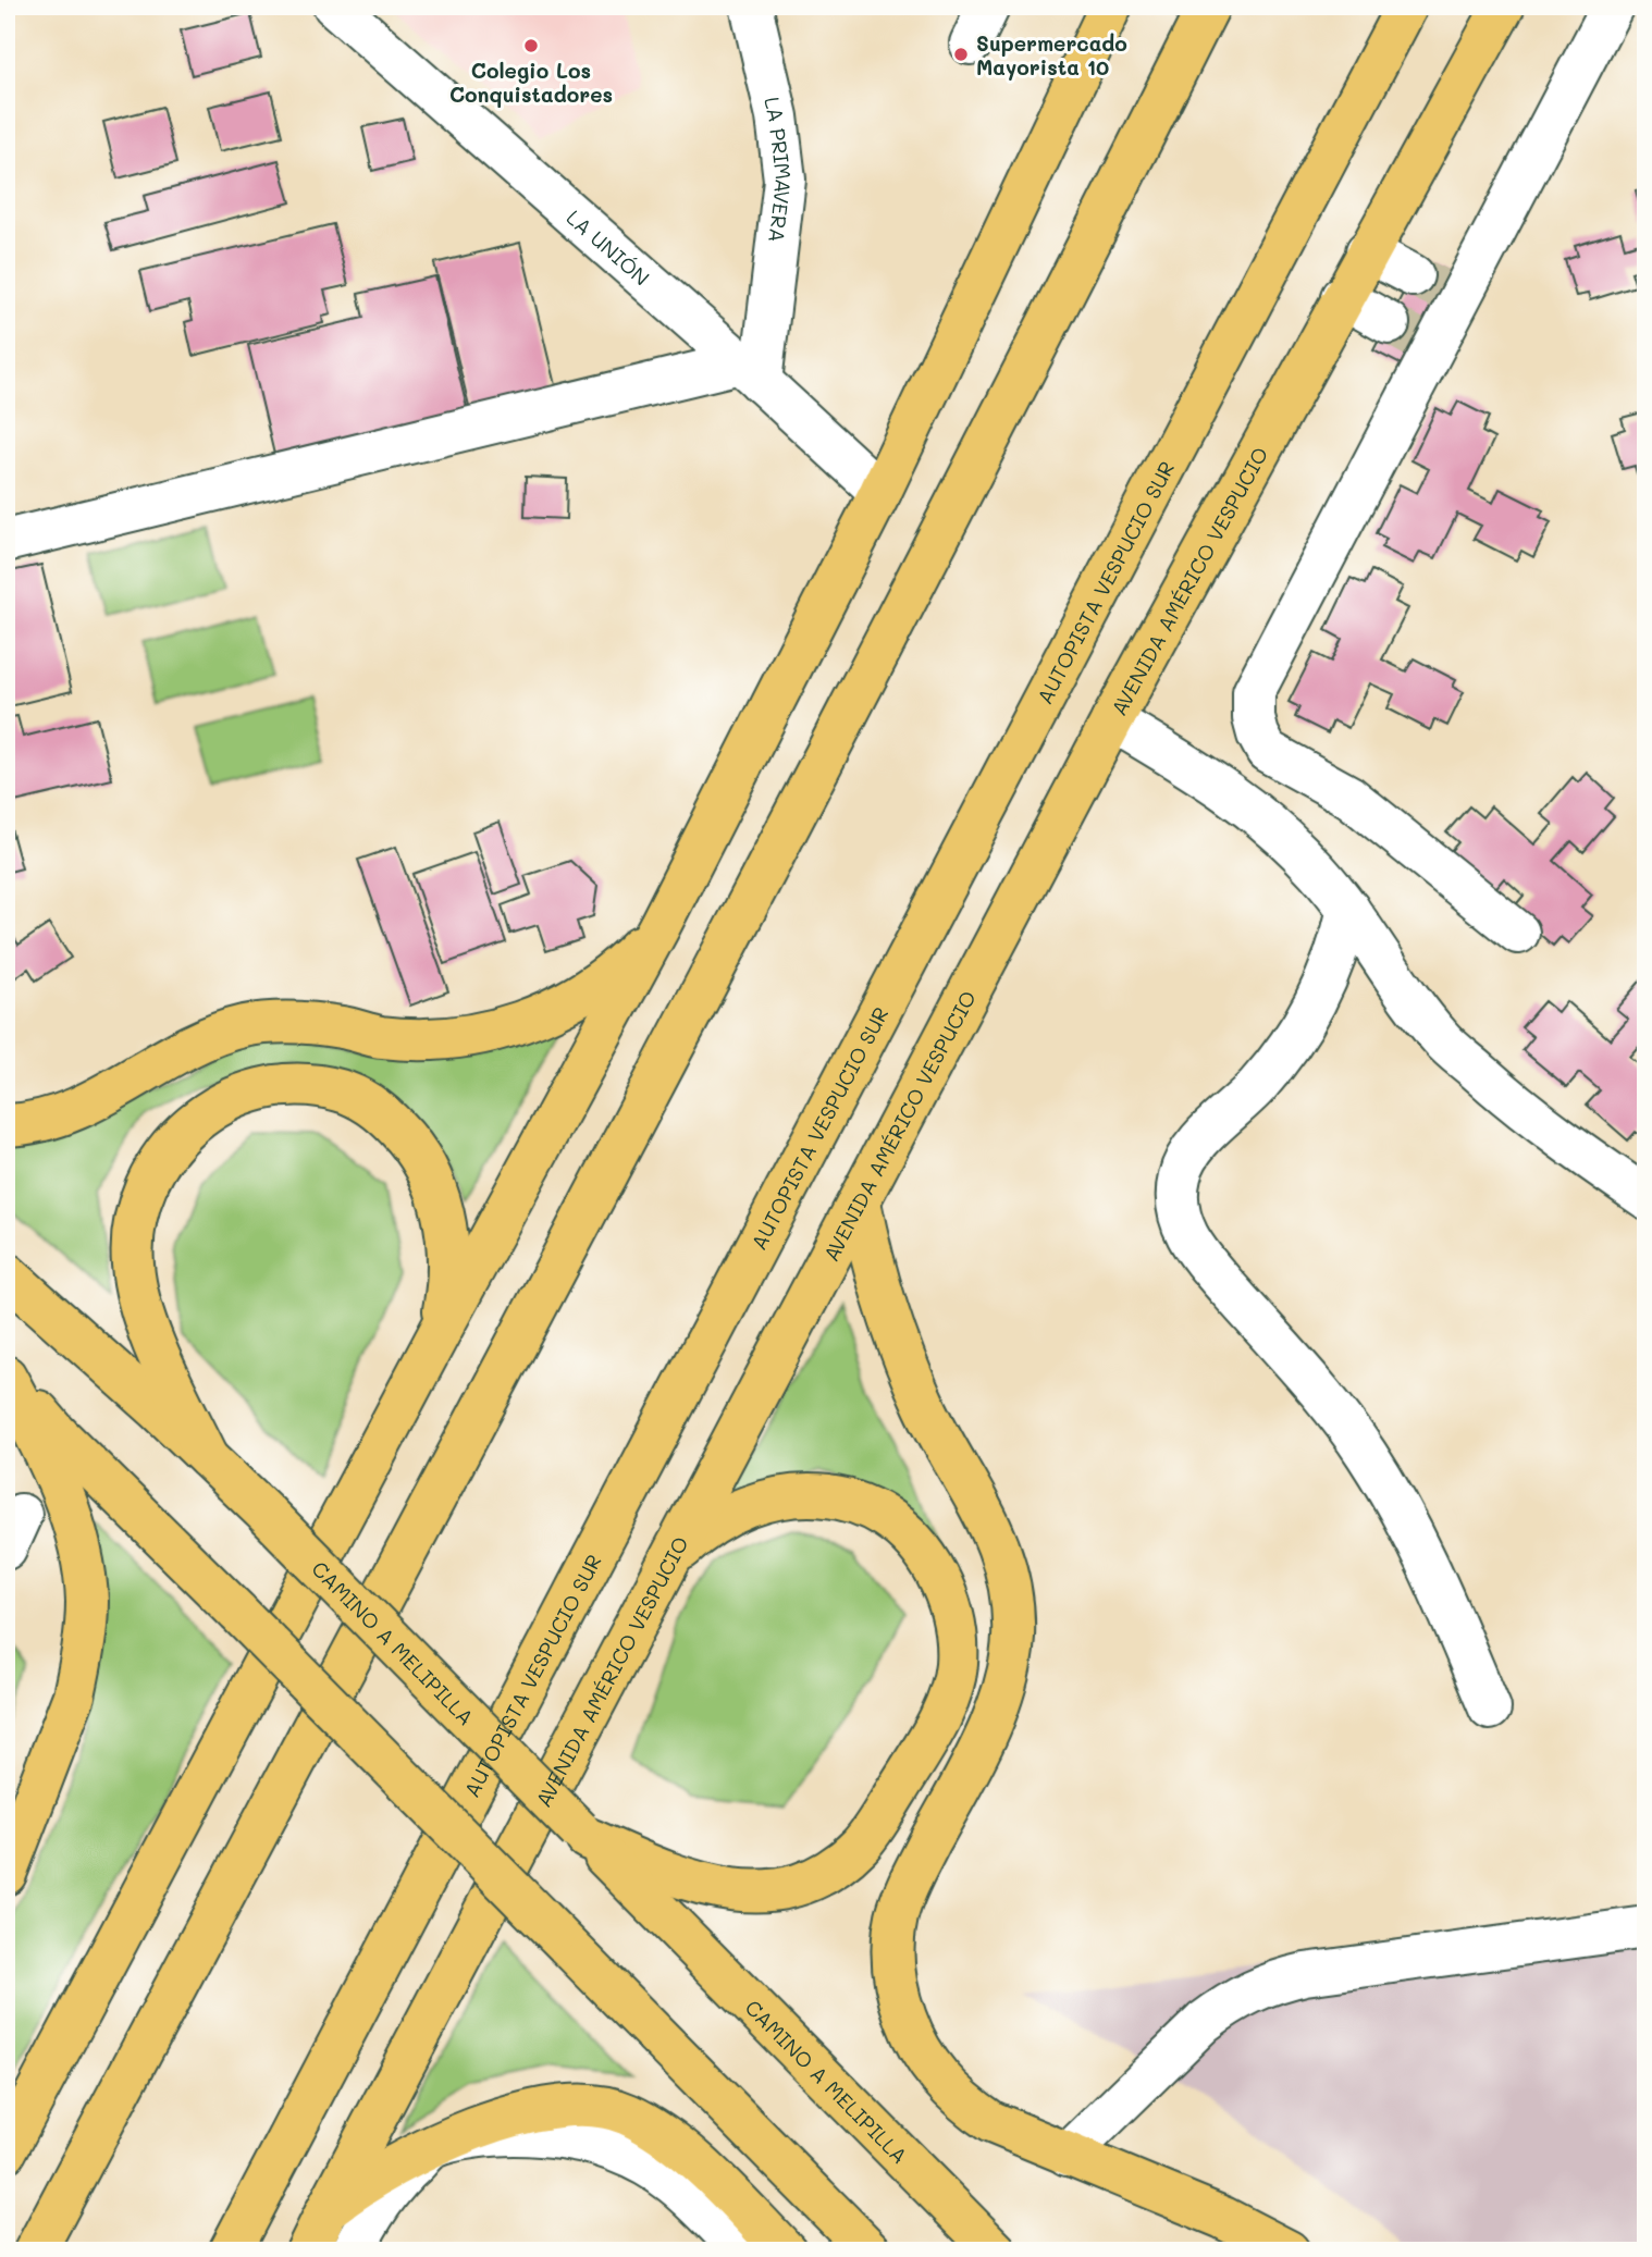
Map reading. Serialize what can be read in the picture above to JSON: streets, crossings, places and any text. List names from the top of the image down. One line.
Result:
{"streets":{"main road":["AVENIDA AMÉRICO VESPUCIO","AUTOPISTA VESPUCIO SUR","CAMINO A MELIPILLA"],"street":["LA PRIMAVERA","LA UNIÓN"]},"crossings":[["LA PRIMAVERA","LA UNIÓN"]],"places":["Colegio Los Conquistadores","Supermercado Mayorista 10"]}
